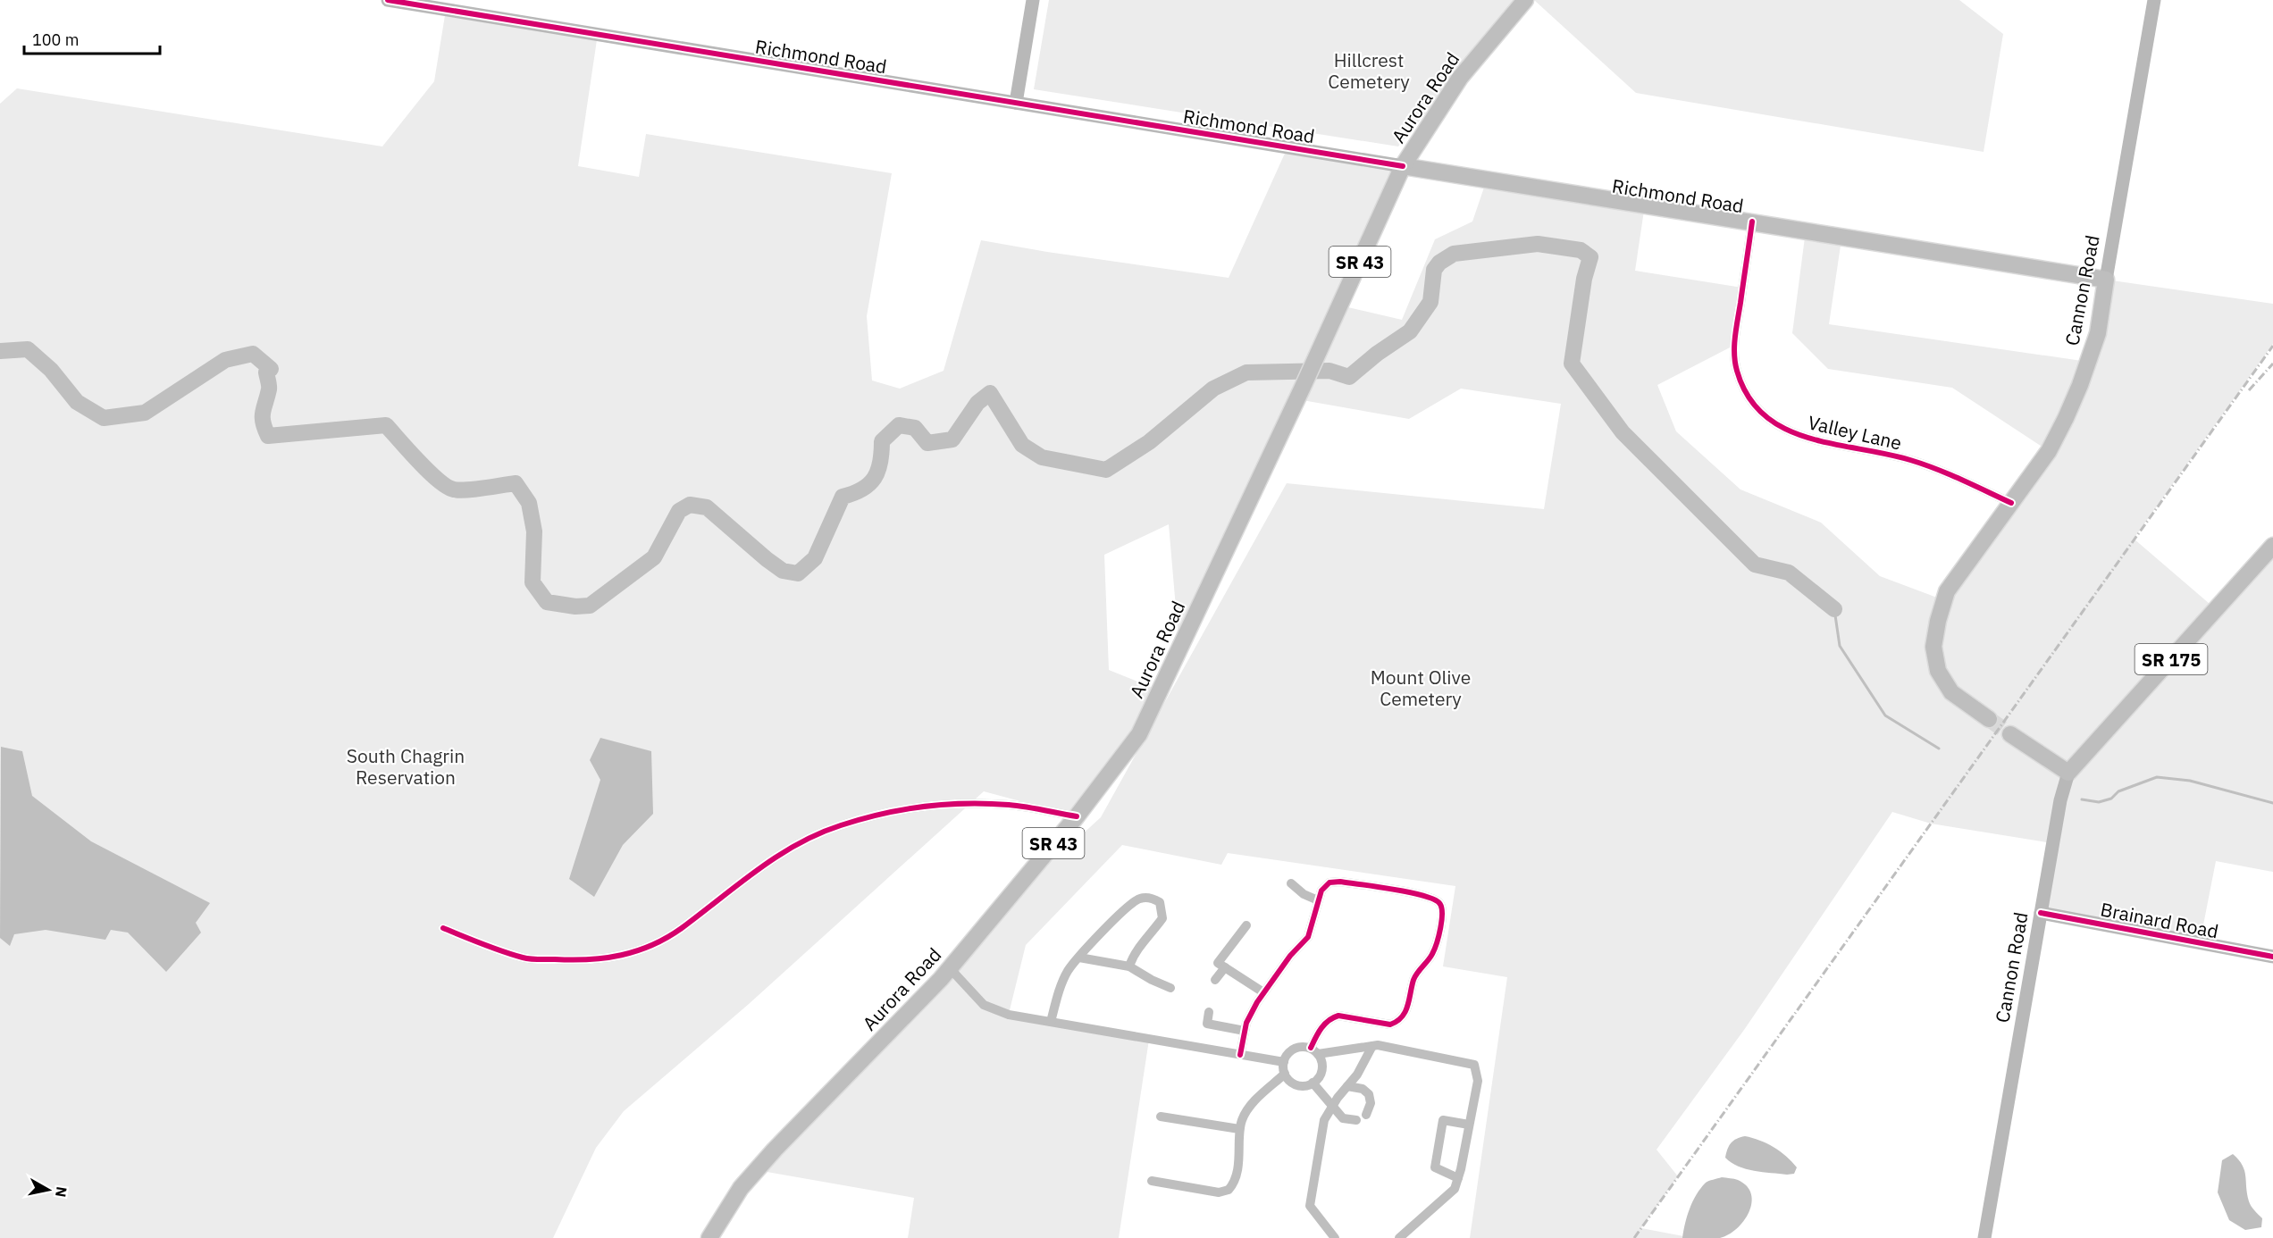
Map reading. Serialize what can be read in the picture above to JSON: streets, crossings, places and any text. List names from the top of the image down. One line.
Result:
{"streets":{"main road":["Richmond Road","Aurora Road","SR 43","Cannon Road","SR 175"],"street":["Valley Lane","Brainard Road"]},"crossings":[["Richmond Road","Aurora Road"],["Richmond Road","Cannon Road"],["Richmond Road","Valley Lane"],["Cannon Road","Valley Lane"],["Cannon Road","SR 175"],["Cannon Road","Brainard Road"]],"parks":["Hillcrest Cemetery","Mount Olive Cemetery","South Chagrin Reservation"],"scale_bar":"100 m","north":"right"}
